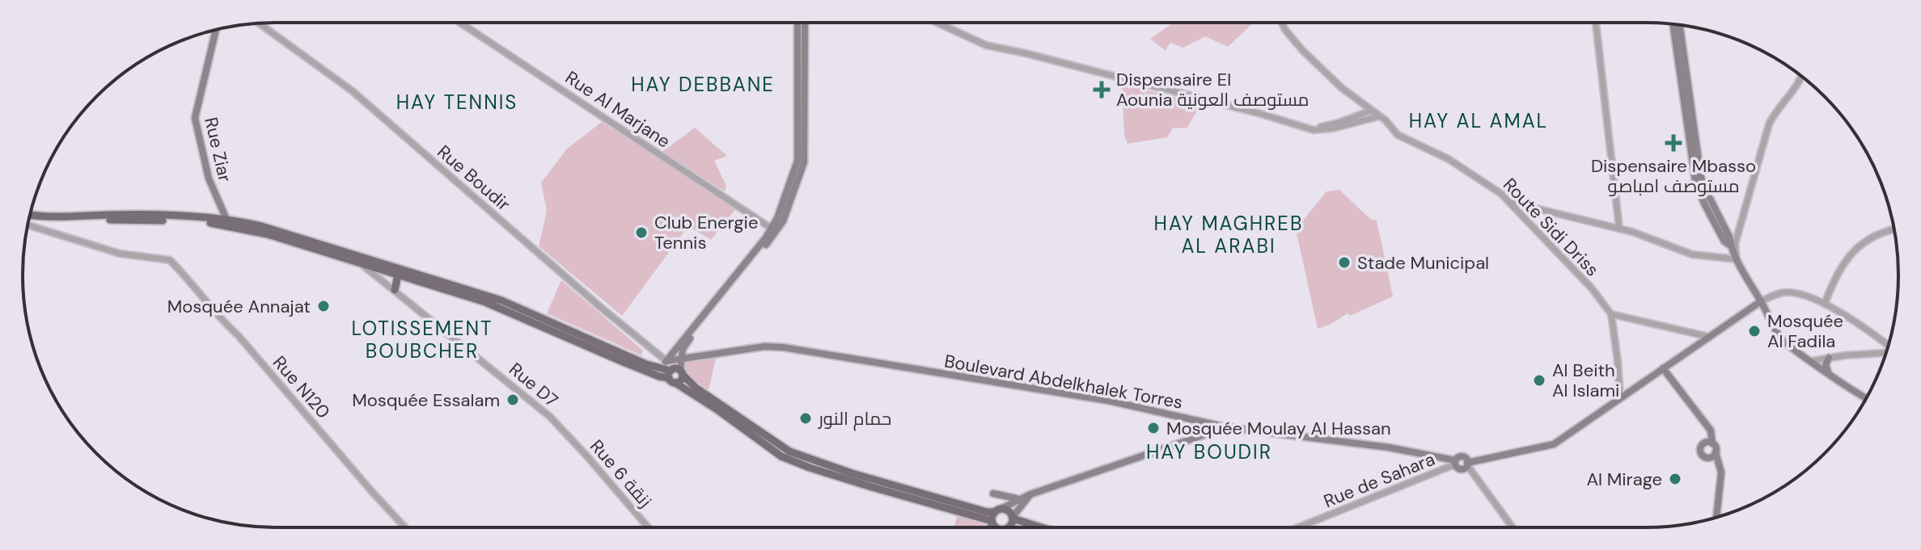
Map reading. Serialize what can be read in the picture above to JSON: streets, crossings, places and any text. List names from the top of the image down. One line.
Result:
{"streets":{"main road":["Rue Ziar","Boulevard Abdelkhalek Torres"],"street":["Rue Al Marjane","Rue Boudir","Route Sidi Driss","Rue D7","Rue N120","Rue 6 زنقة","Rue de Sahara"]},"crossings":[["Rue Boudir","Boulevard Abdelkhalek Torres"],["Boulevard Abdelkhalek Torres","Rue de Sahara"],["Rue D7","Rue 6 زنقة"]],"districts":["HAY DEBBANE","HAY TENNIS","HAY AL AMAL","HAY MAGHREB AL ARABI","LOTISSEMENT BOUBCHER","HAY BOUDIR"],"places":{"health":["Dispensaire El Aounia مستوصف العونية","Dispensaire Mbasso مستوصف امباصو"],"other":["Club Energie Tennis","Stade Municipal","Mosquée Annajat","Mosquée Al Fadila","Al Beith Al Islami","Mosquée Essalam","حمام النور","Mosquée Moulay Al Hassan","Al Mirage"]}}
